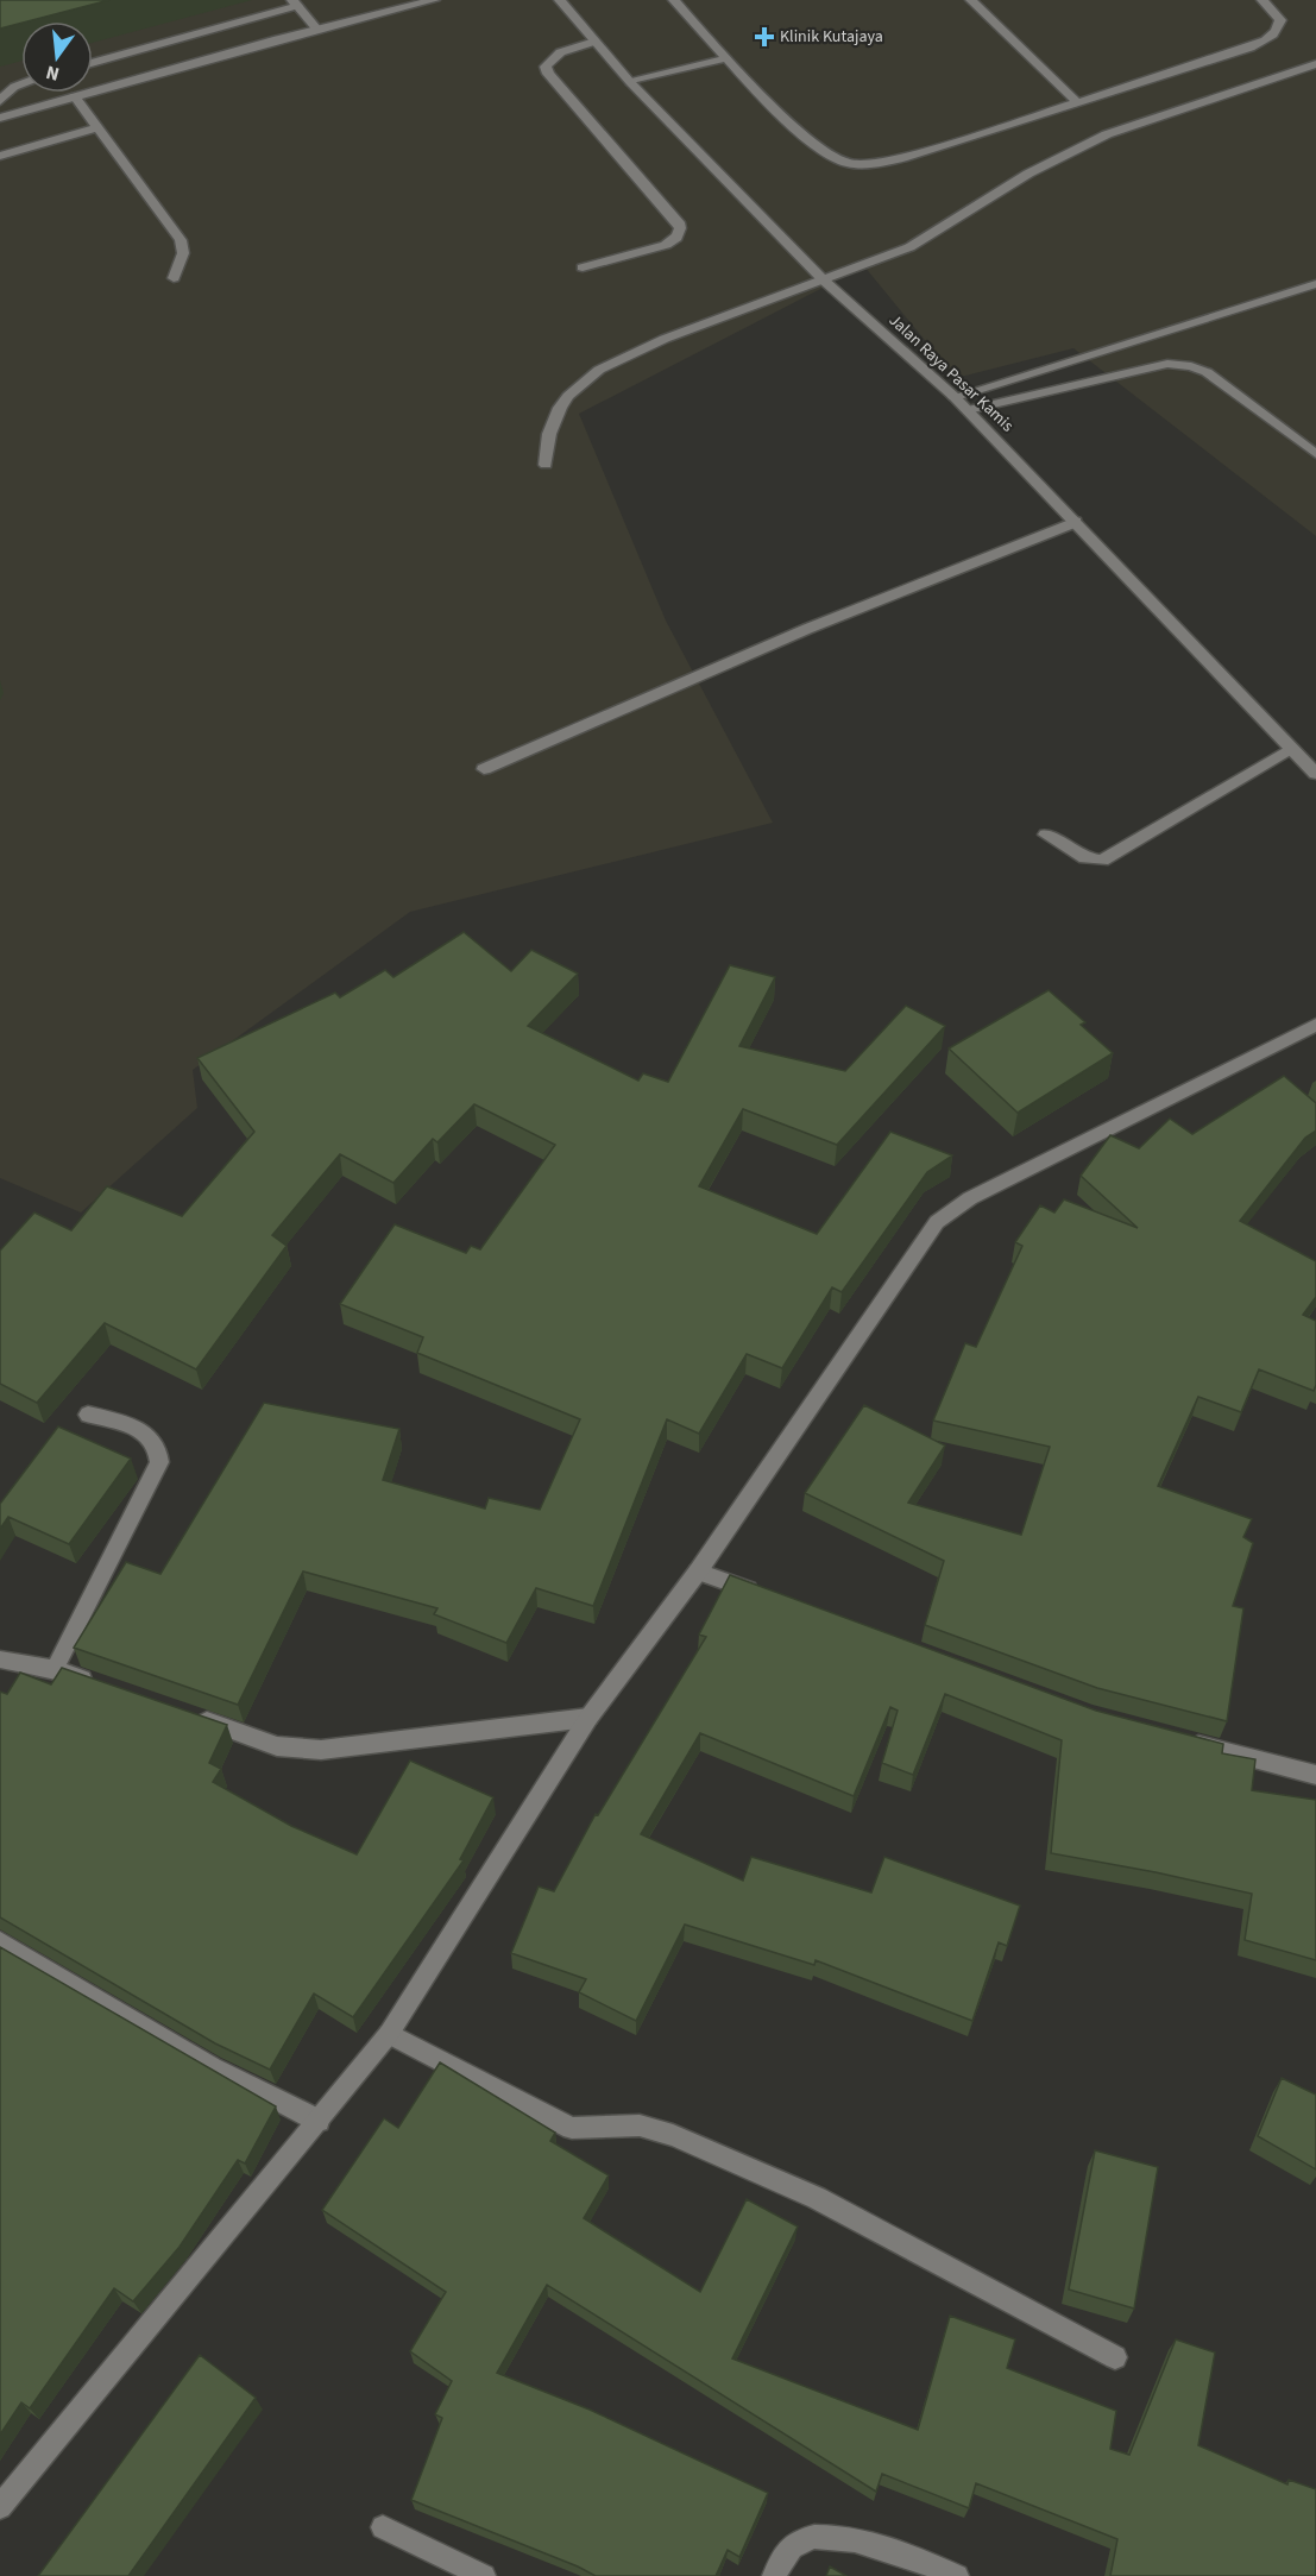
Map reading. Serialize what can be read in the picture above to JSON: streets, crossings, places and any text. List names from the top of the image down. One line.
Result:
{"streets":{"street":["Jalan Raya Pasar Kamis"]},"places":{"health":["Klinik Kutajaya"]},"north":"bottom"}
